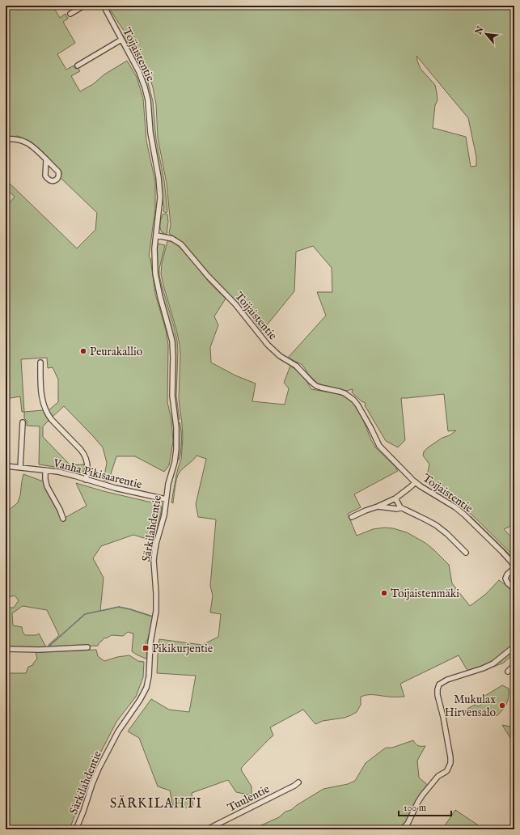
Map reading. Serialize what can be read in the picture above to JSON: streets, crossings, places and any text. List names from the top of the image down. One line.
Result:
{"streets":{"street":["Toijaistentie","Vanha Pikisaarentie","Särkilahdentie","Tuulentie"]},"crossings":[["Toijaistentie","Särkilahdentie"],["Vanha Pikisaarentie","Särkilahdentie"]],"districts":["SÄRKILAHTI"],"places":{"other":["Peurakallio","Toijaistenmäki","Mukulax Hirvensalo"],"transit":["Pikikurjentie"]},"scale_bar":"100 m","north":"top left"}
